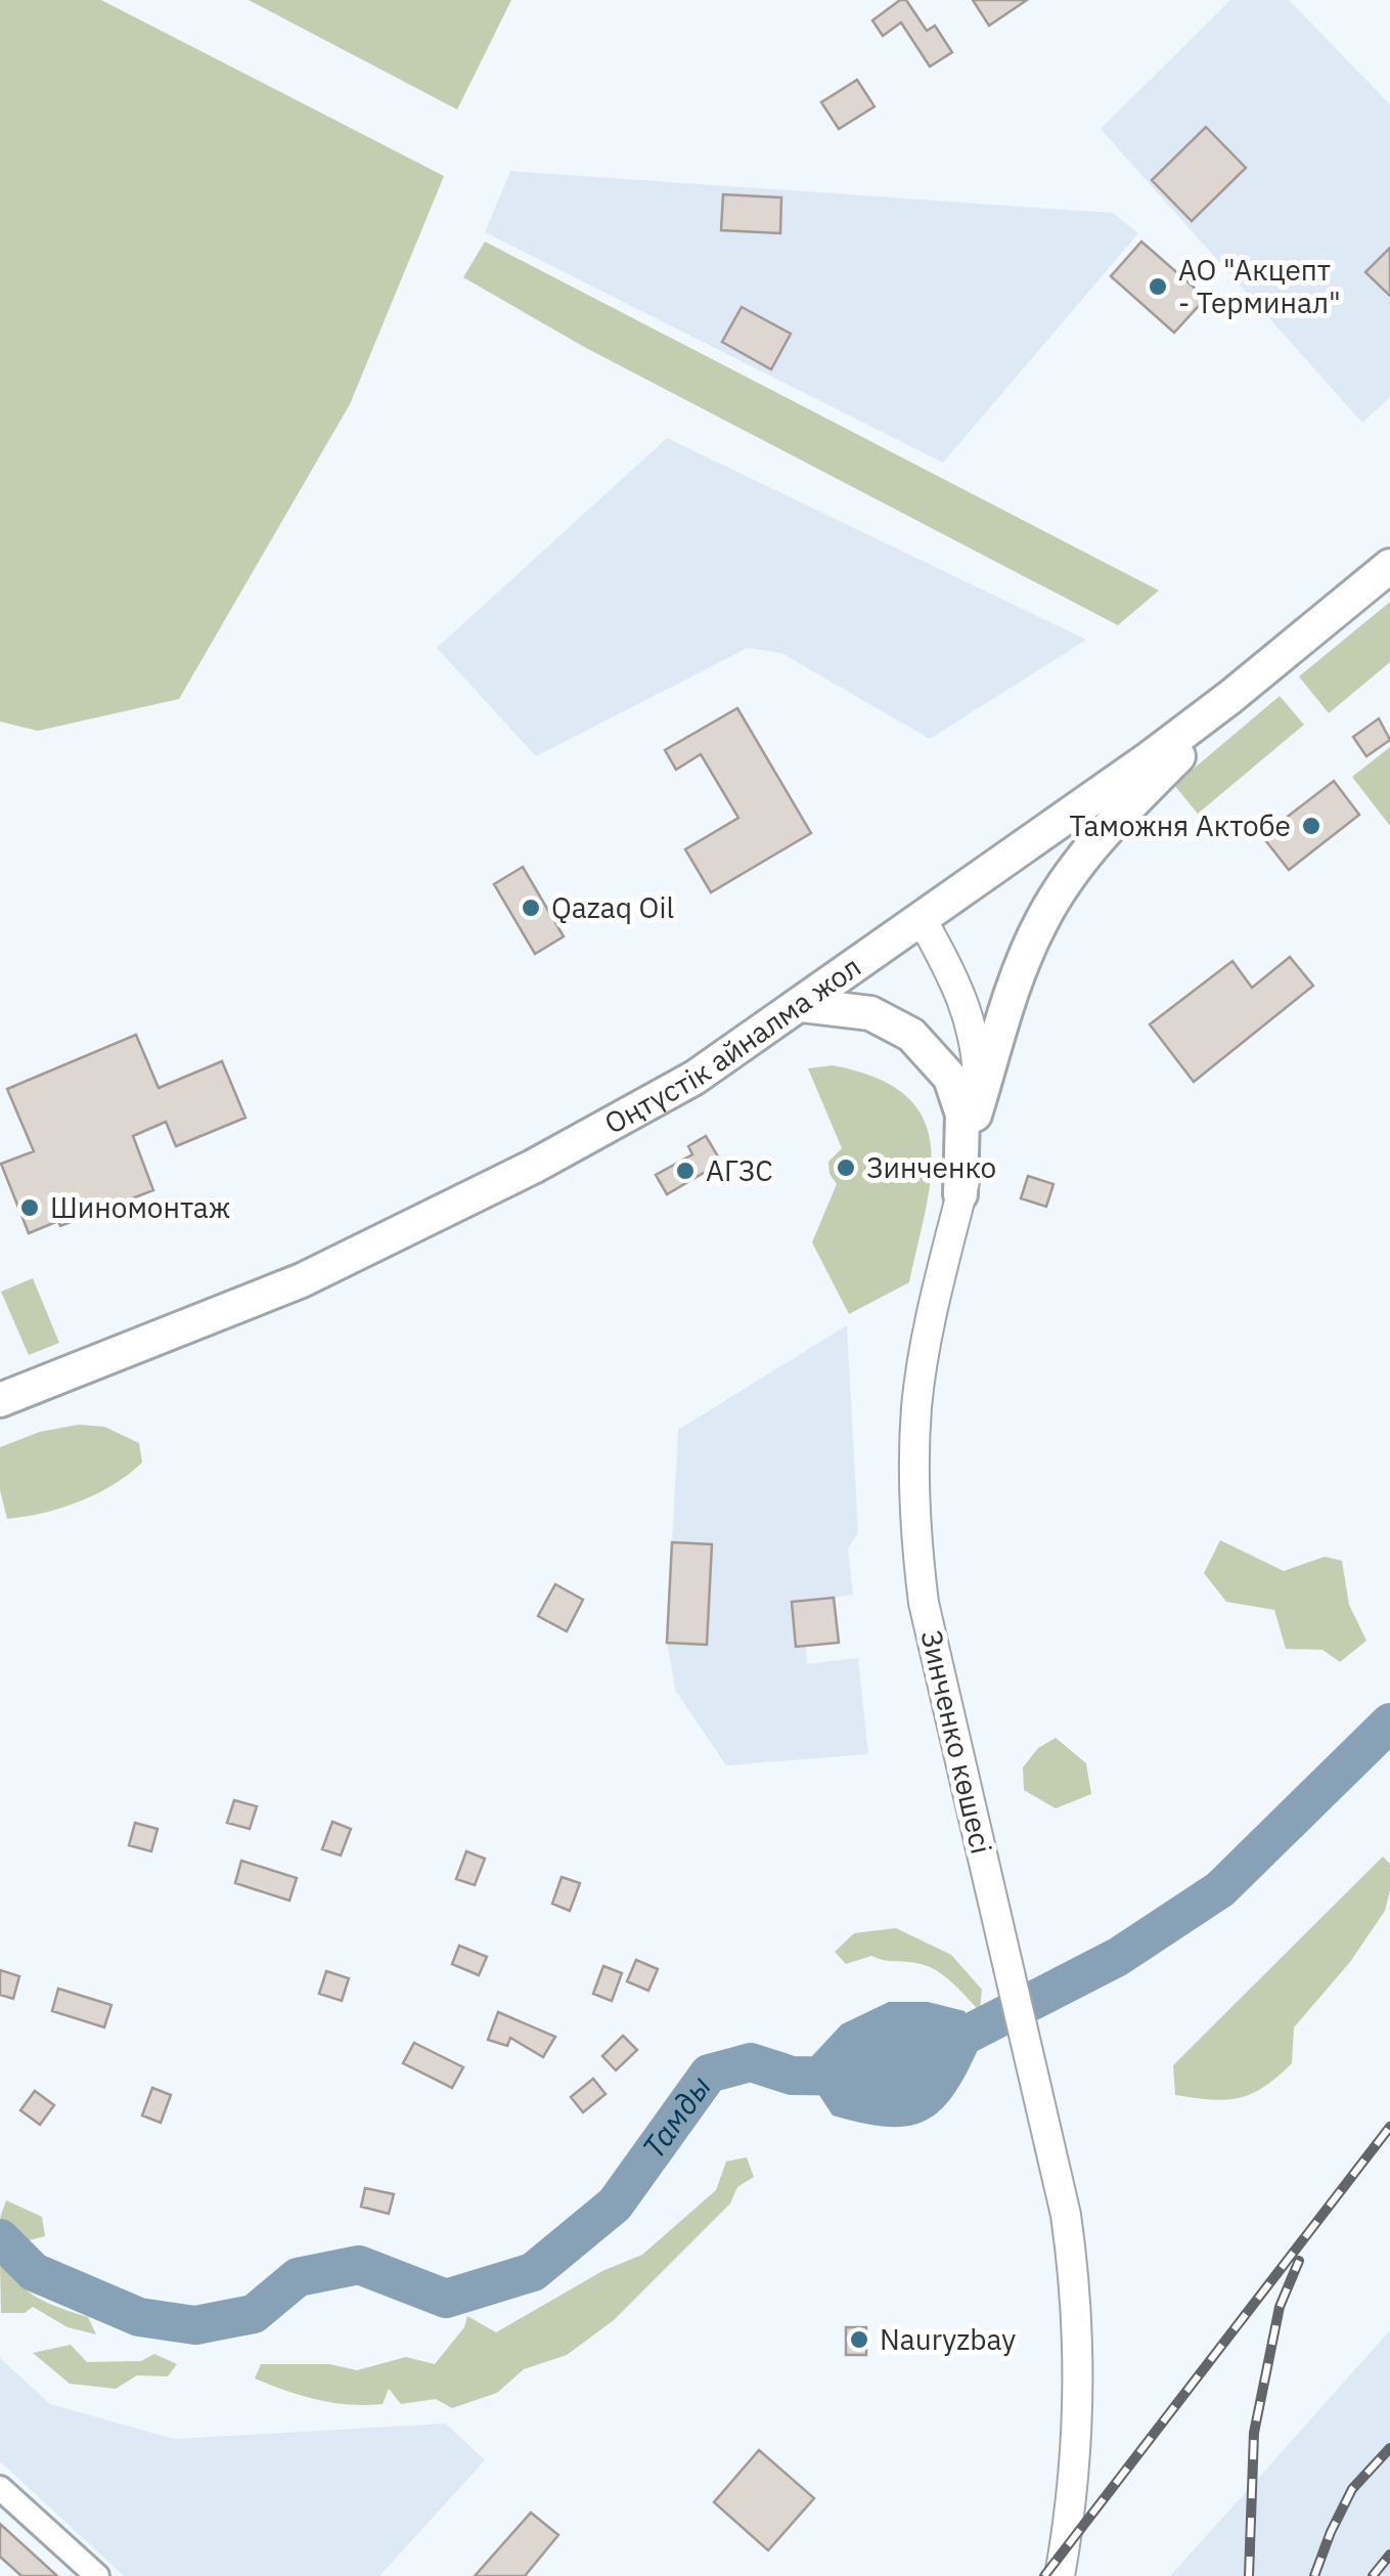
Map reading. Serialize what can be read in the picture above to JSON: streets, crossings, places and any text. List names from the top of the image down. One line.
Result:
{"streets":{"highway":["Оңтүстік айналма жол"],"main road":["Зинченко көшесі"]},"crossings":[["Оңтүстік айналма жол","Зинченко көшесі"]],"water":["Тамды"],"places":["АО \"Акцепт - Терминал\"","Таможня Актобе","Qazaq Oil","Зинченко","АГЗС","Шиномонтаж","Nauryzbay"]}
